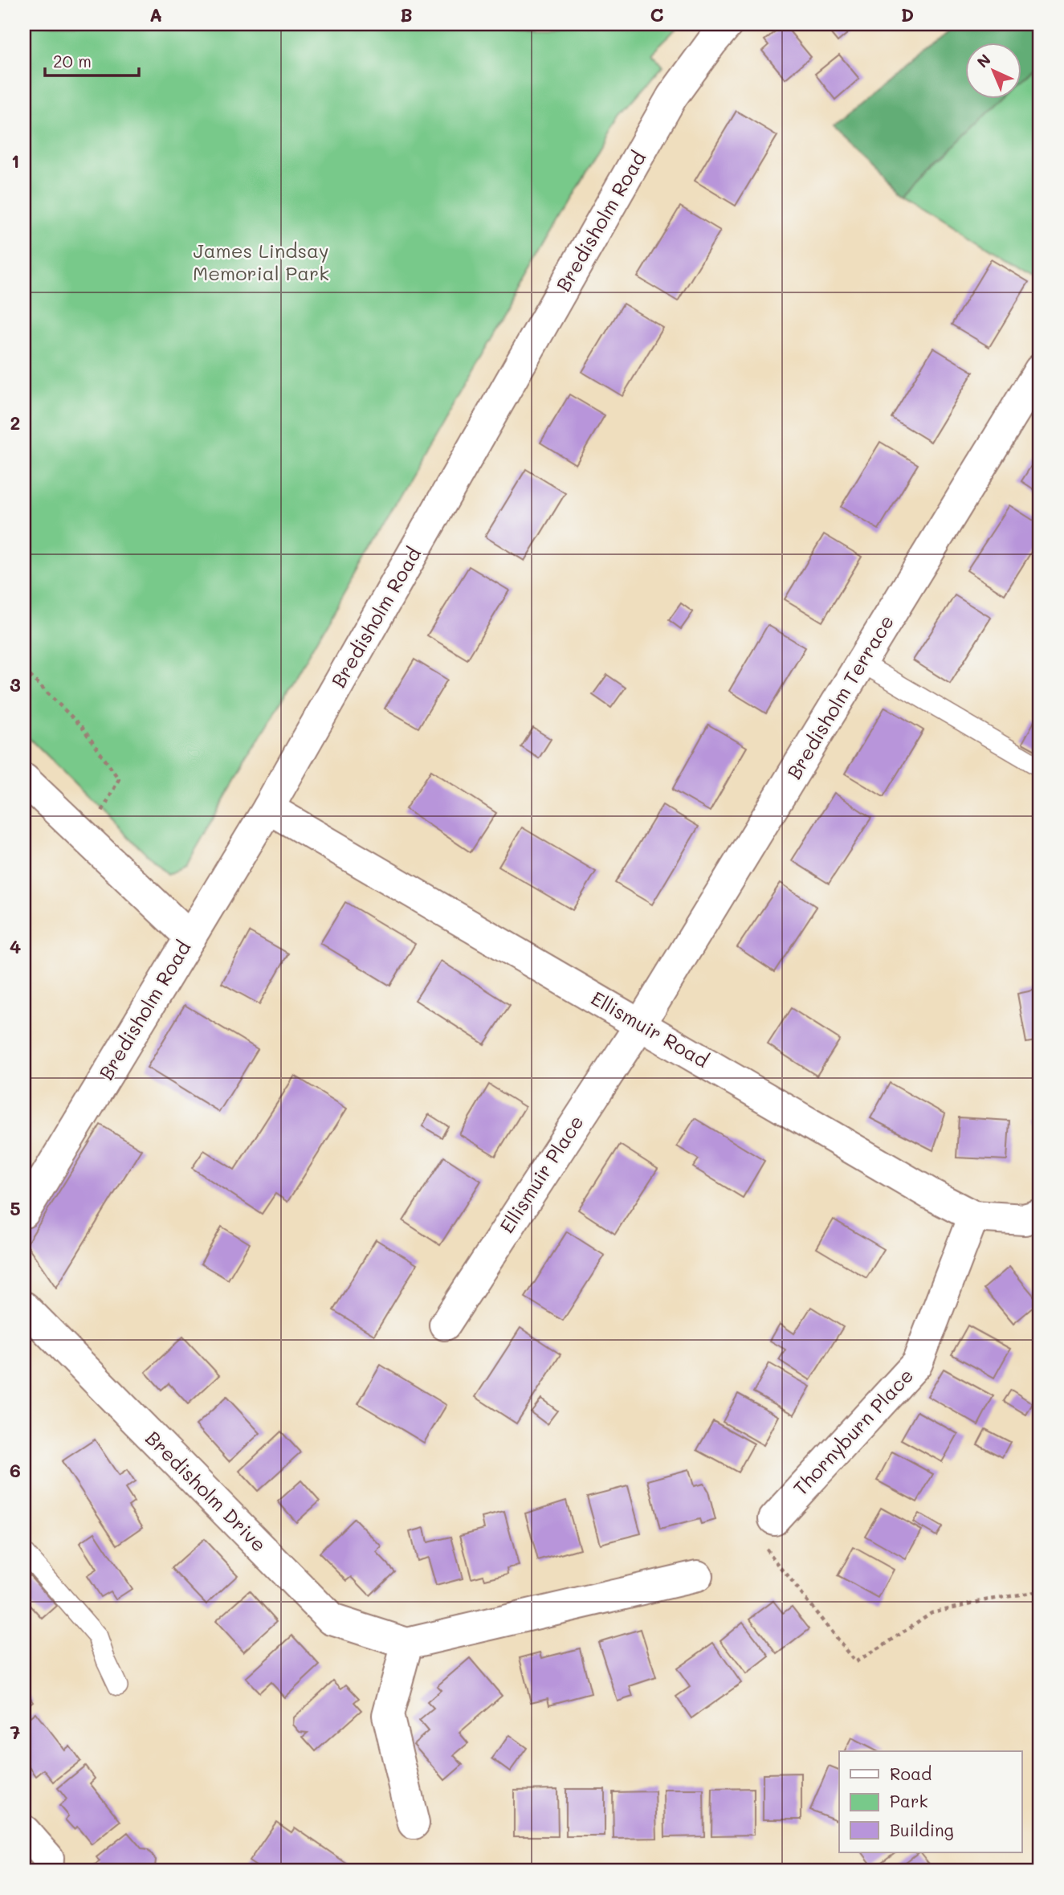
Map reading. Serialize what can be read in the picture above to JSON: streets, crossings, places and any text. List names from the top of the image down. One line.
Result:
{"streets":{"street":["Bredisholm Road","Bredisholm Terrace","Ellismuir Road","Ellismuir Place","Thornyburn Place","Bredisholm Drive"]},"crossings":[["Bredisholm Road","Ellismuir Road"],["Bredisholm Terrace","Ellismuir Road"],["Bredisholm Terrace","Ellismuir Place"],["Ellismuir Road","Ellismuir Place"],["Ellismuir Road","Thornyburn Place"]],"parks":["James Lindsay Memorial Park"],"legend":["Road","Park","Building"],"scale_bar":"20 m","north":"top left","grid":{"columns":["A","B","C","D"],"rows":["1","2","3","4","5","6","7"]}}
